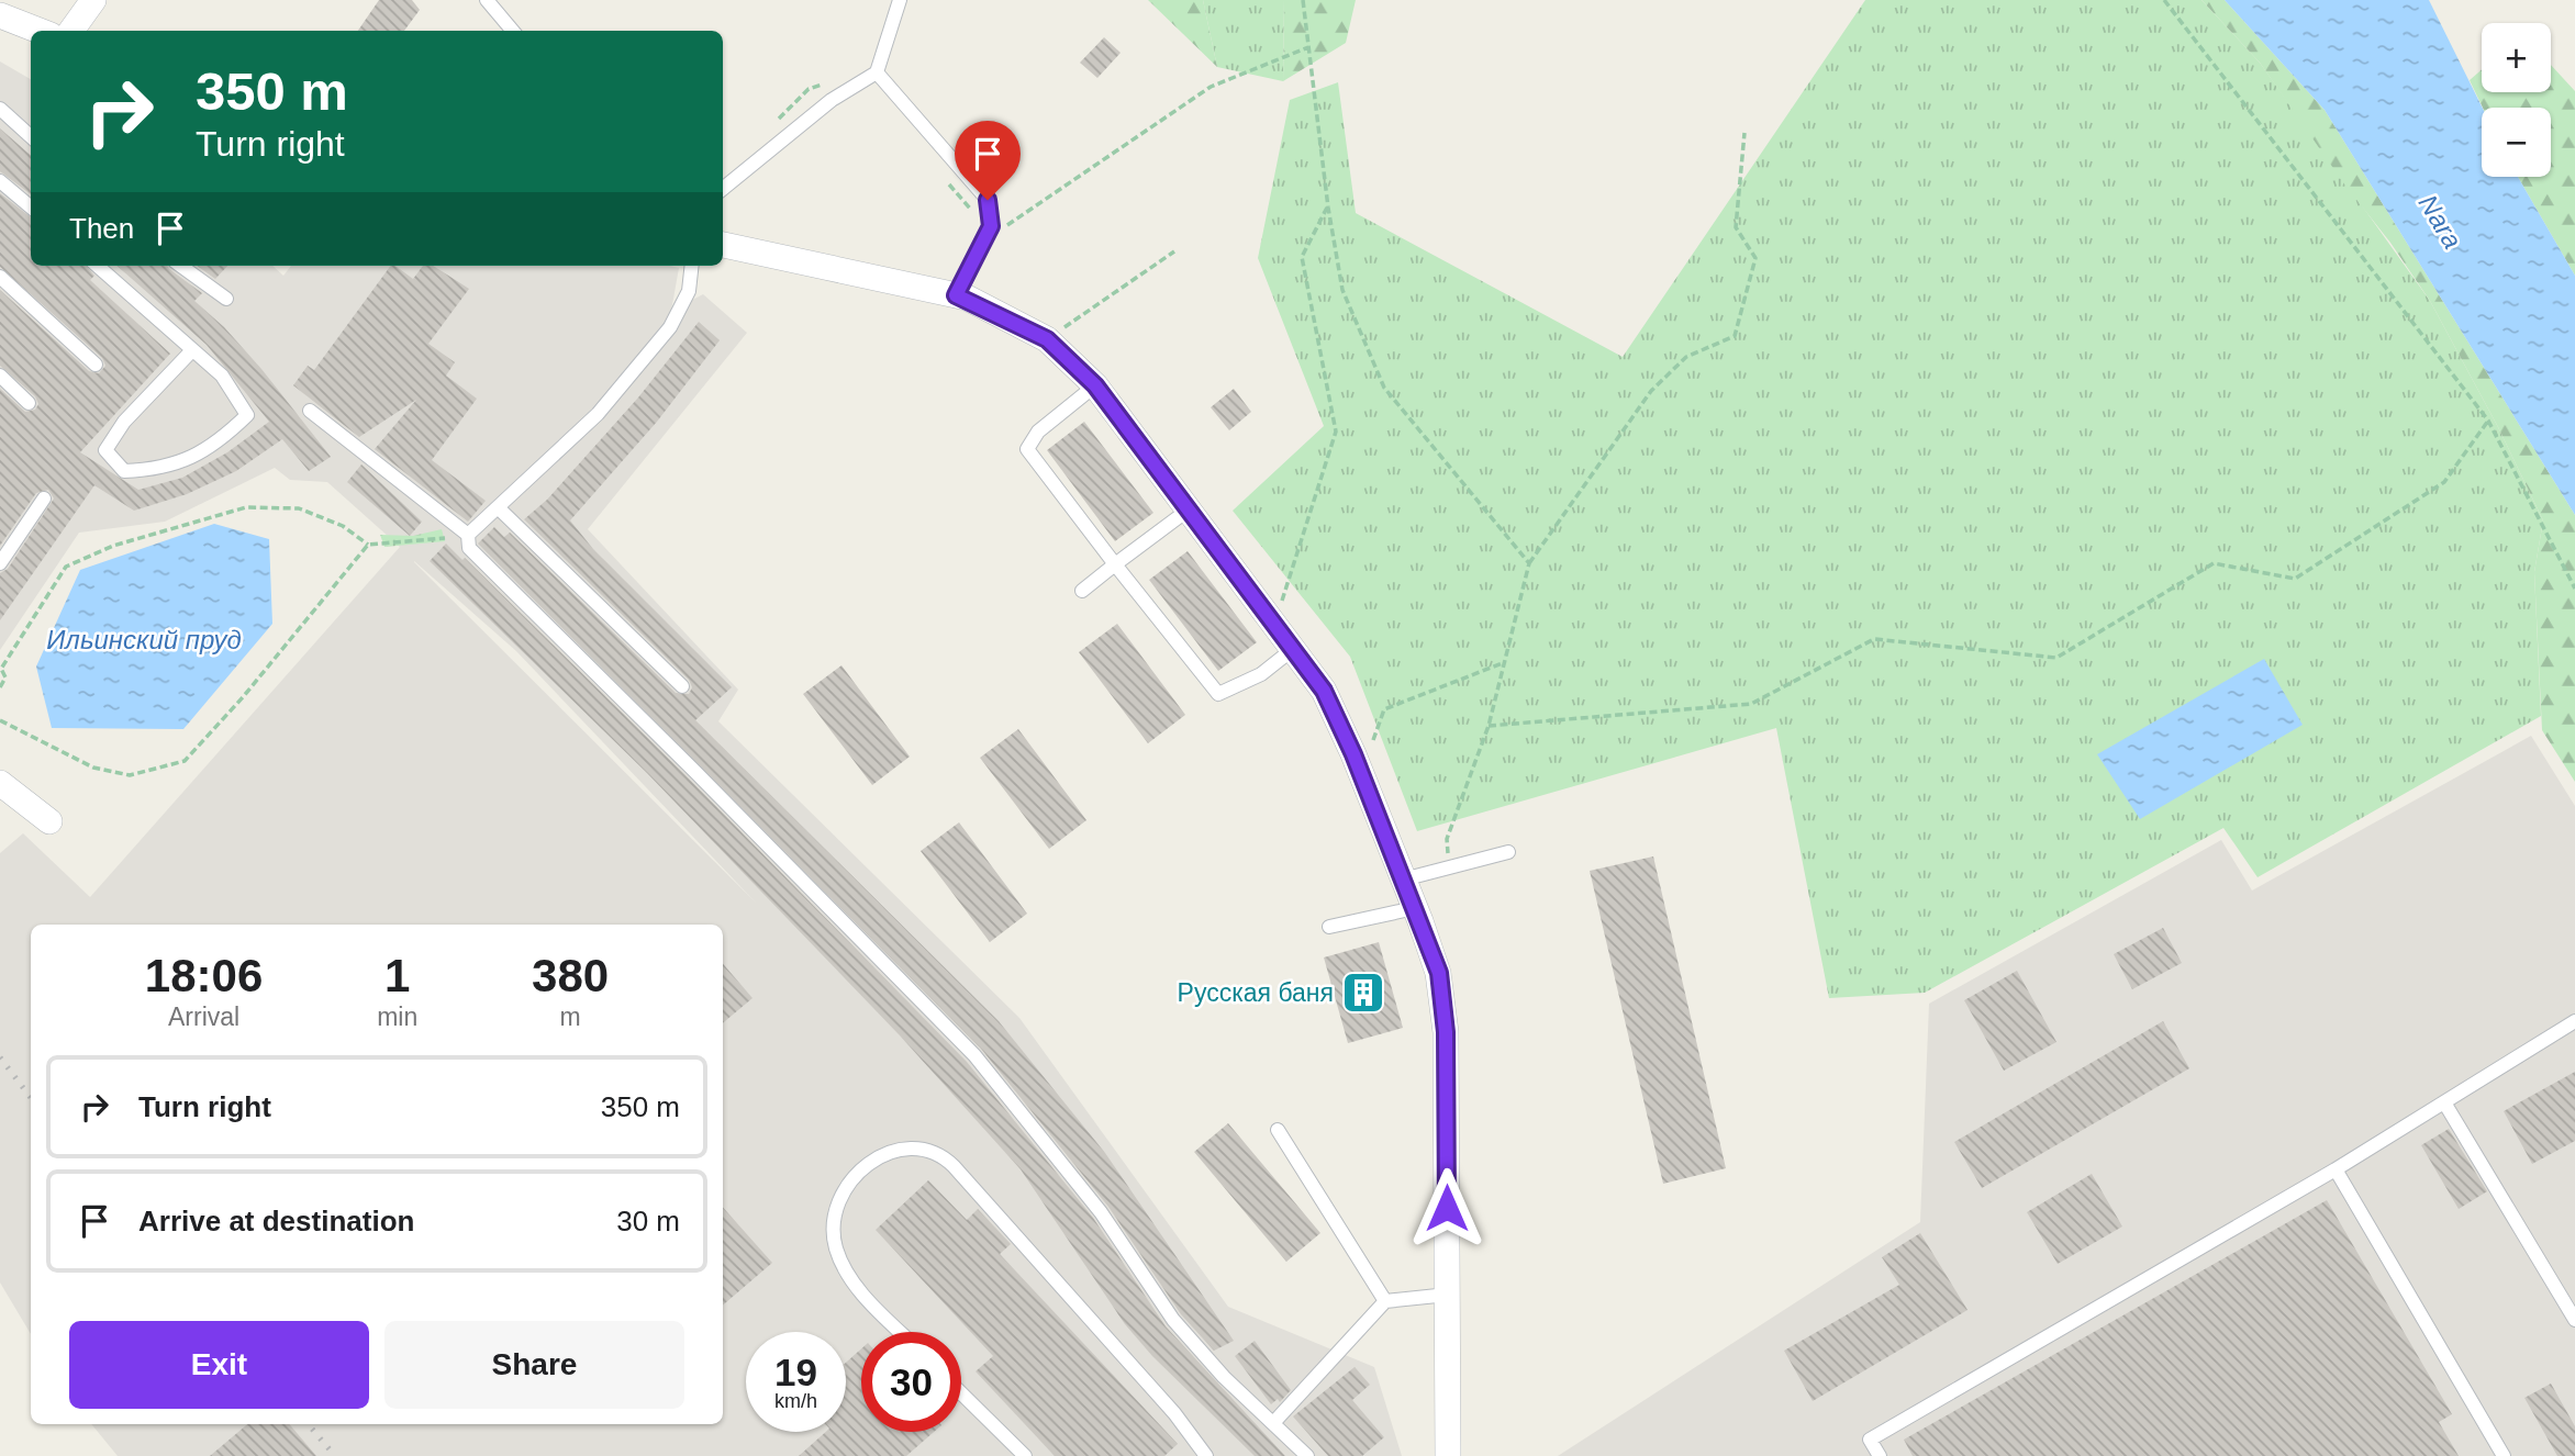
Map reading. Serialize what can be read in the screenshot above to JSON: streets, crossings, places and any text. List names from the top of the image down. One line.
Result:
{"water":["Nara","Ильинский пруд"],"places":{"building":["Русская баня"]},"page":{"map_buttons":["+","−"],"turn":["350 m","Turn right"],"then":"Then","eta":["18:06","Arrival","1","min","380","m"],"list":[{"name":"Turn right","value":"350 m"},{"name":"Arrive at destination","value":"30 m"}],"buttons":["Exit","Share"],"speed":"19 km/h","limit":"30"}}
